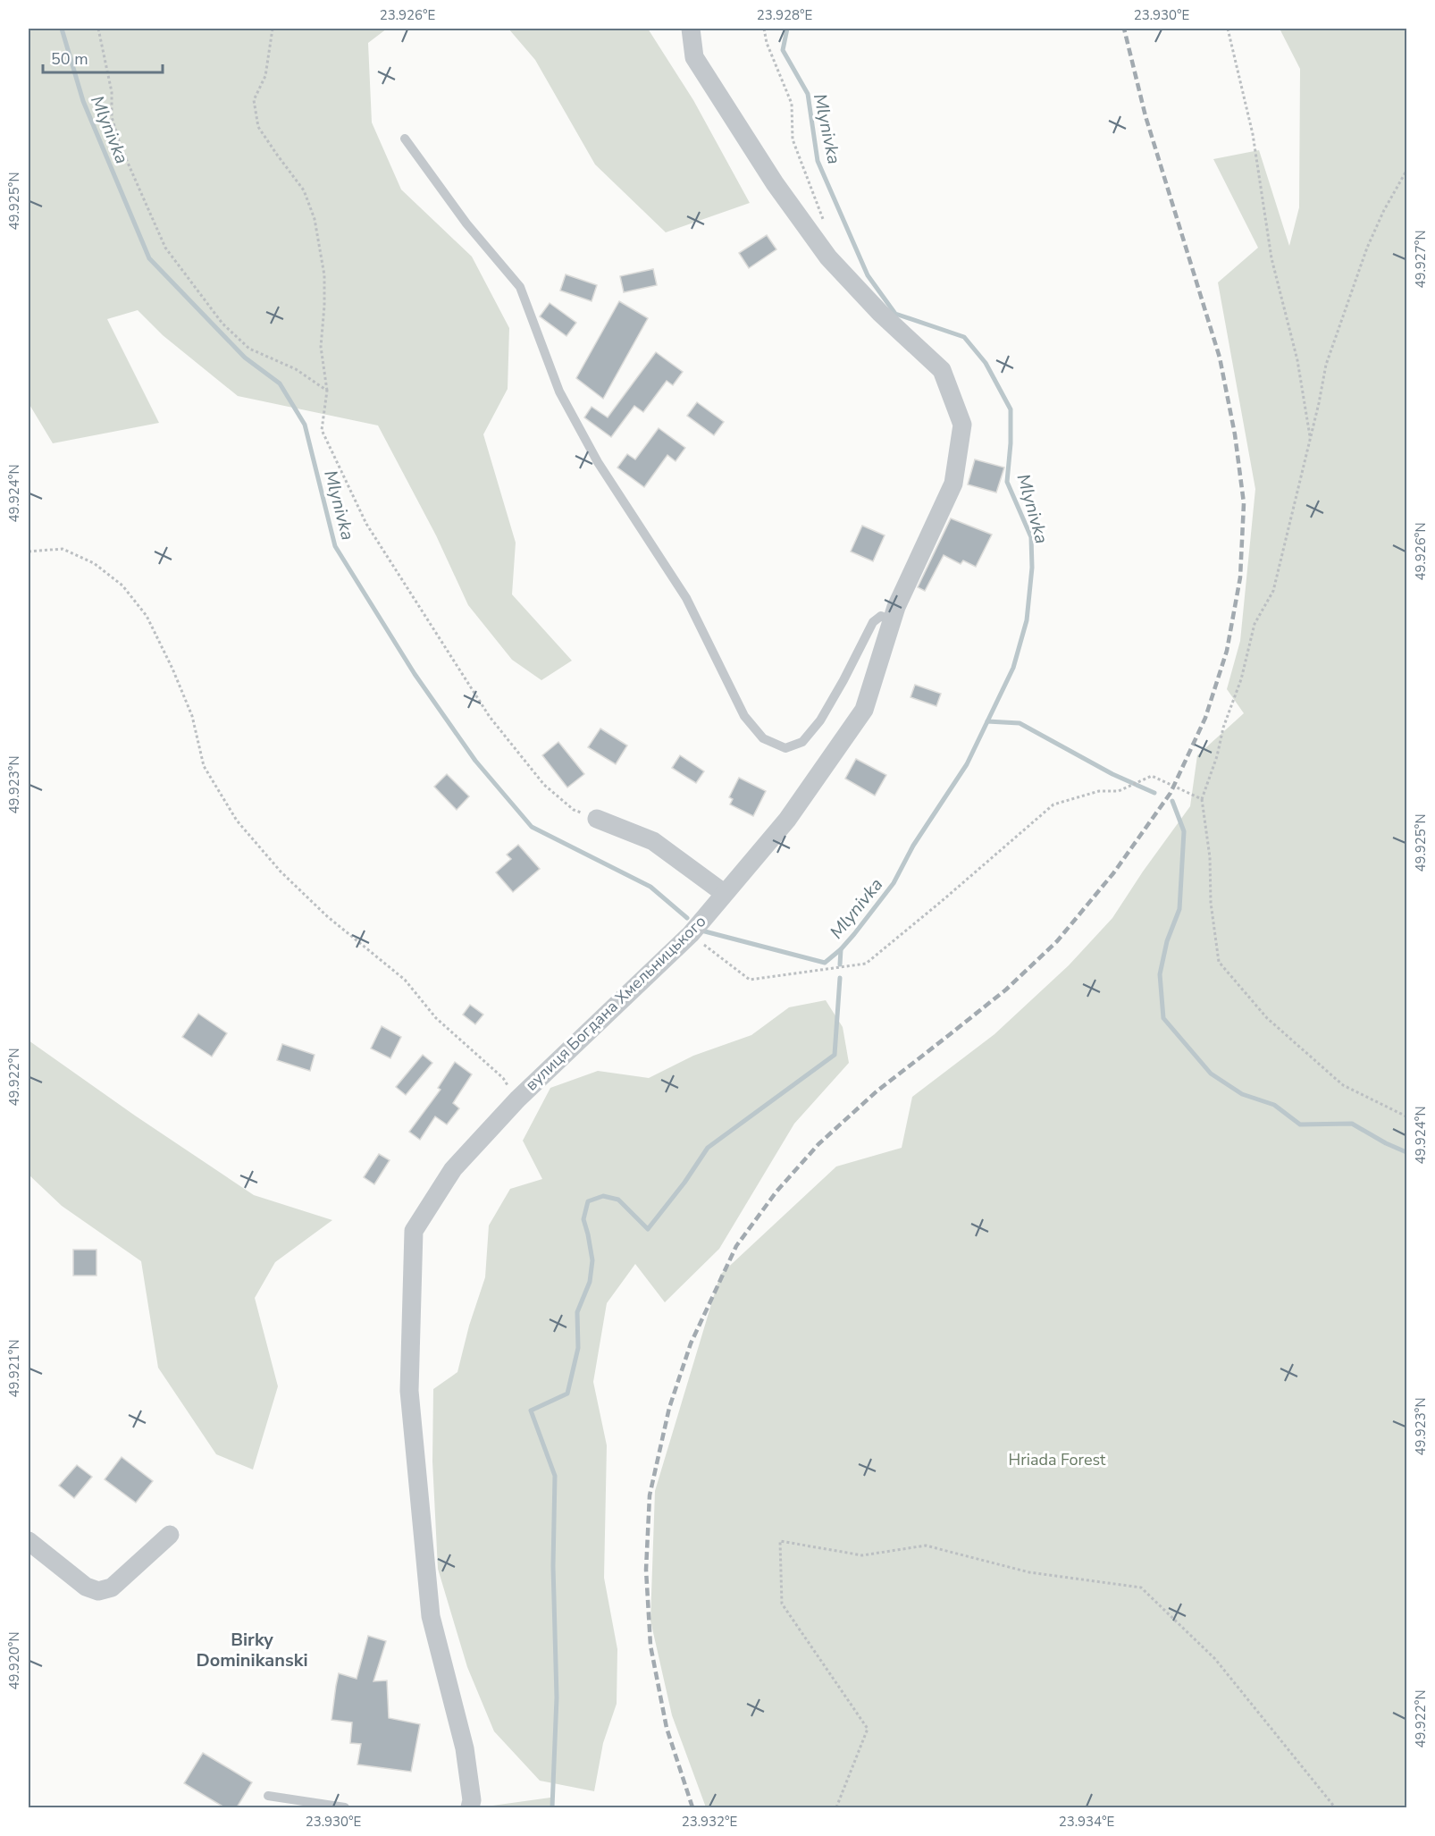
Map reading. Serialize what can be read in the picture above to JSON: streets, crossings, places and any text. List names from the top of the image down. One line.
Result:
{"streets":{"street":["вулиця Богдана Хмельницького"]},"districts":["Birky Dominikanski"],"water":["Mlynivka"],"parks":["Hriada Forest"],"scale_bar":"50 m","coordinates":["23.926°E","23.928°E","23.930°E","49.925°N","49.927°N","49.924°N","49.926°N","49.923°N","49.922°N","49.921°N","49.920°N","23.932°E","23.934°E"]}
